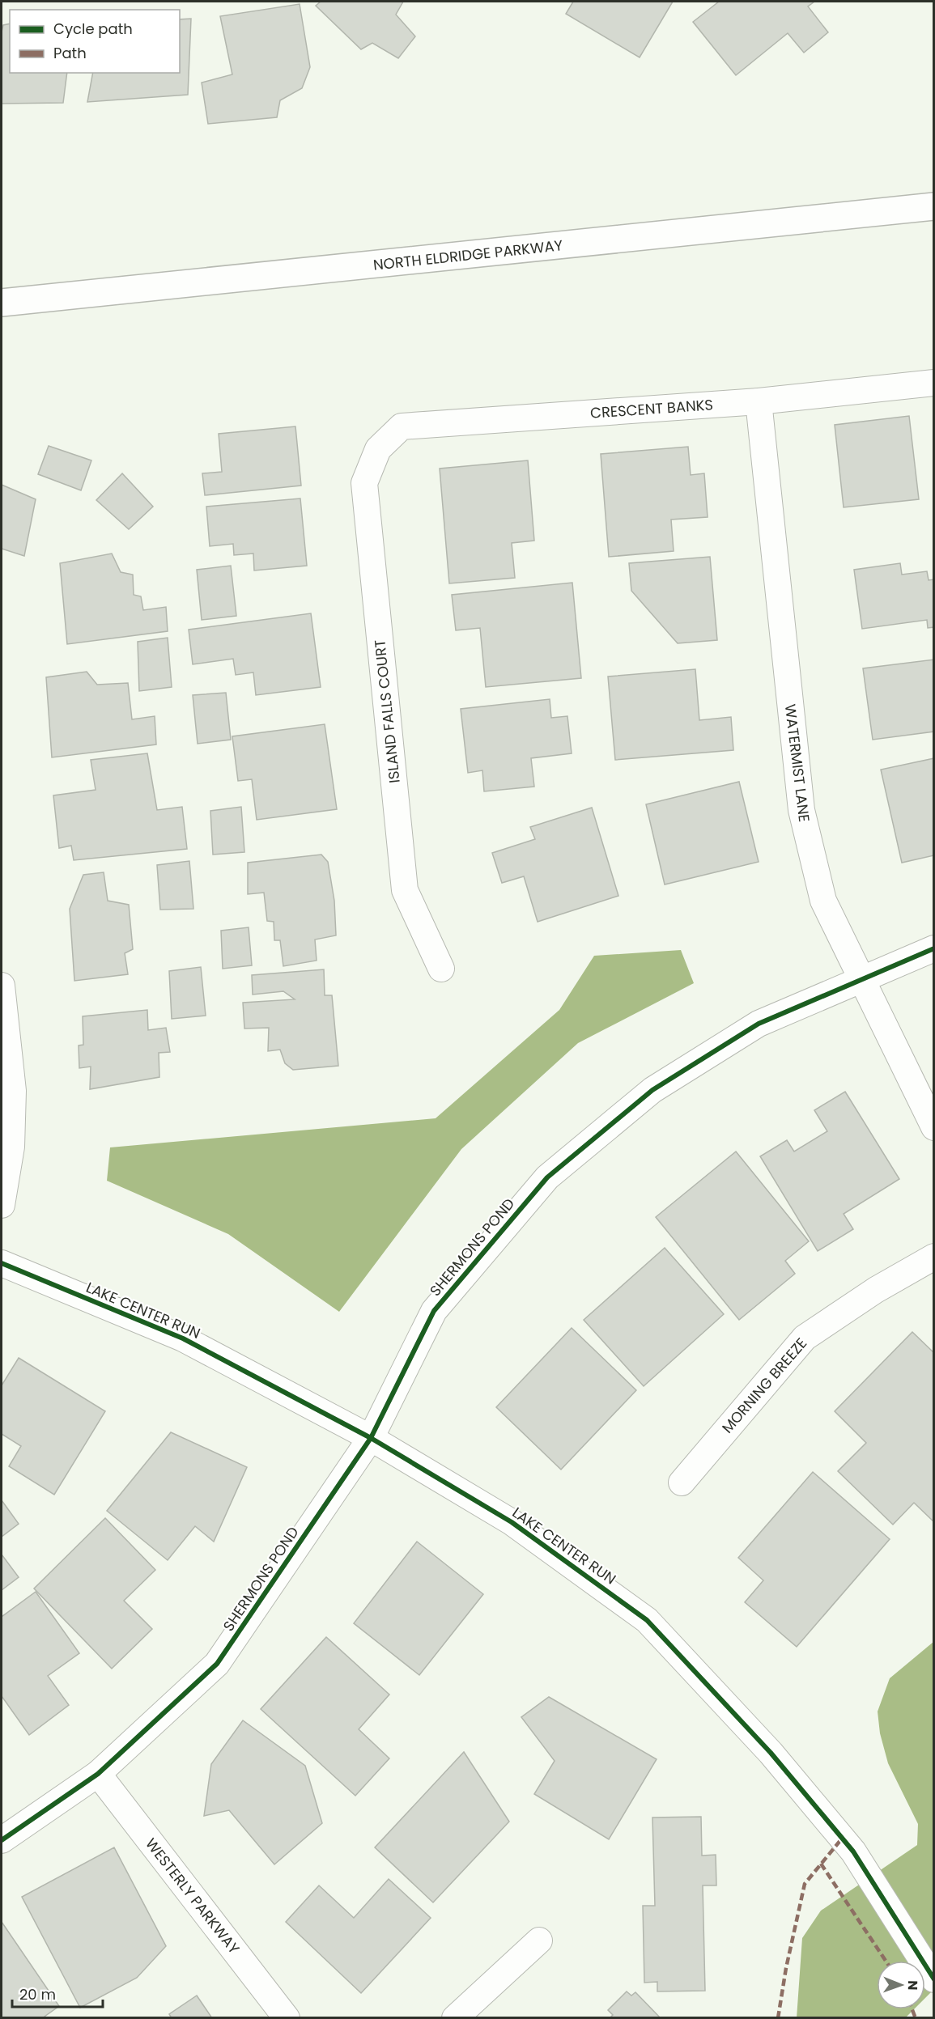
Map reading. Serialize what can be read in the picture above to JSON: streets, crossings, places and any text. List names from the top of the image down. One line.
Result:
{"streets":{"main road":["NORTH ELDRIDGE PARKWAY"],"street":["CRESCENT BANKS","ISLAND FALLS COURT","WATERMIST LANE","SHERMONS POND","LAKE CENTER RUN","MORNING BREEZE","WESTERLY PARKWAY"]},"crossings":[["CRESCENT BANKS","ISLAND FALLS COURT"],["CRESCENT BANKS","WATERMIST LANE"],["WATERMIST LANE","SHERMONS POND"],["SHERMONS POND","LAKE CENTER RUN"],["SHERMONS POND","WESTERLY PARKWAY"]],"legend":["Cycle path","Path"],"scale_bar":"20 m","north":"right"}
